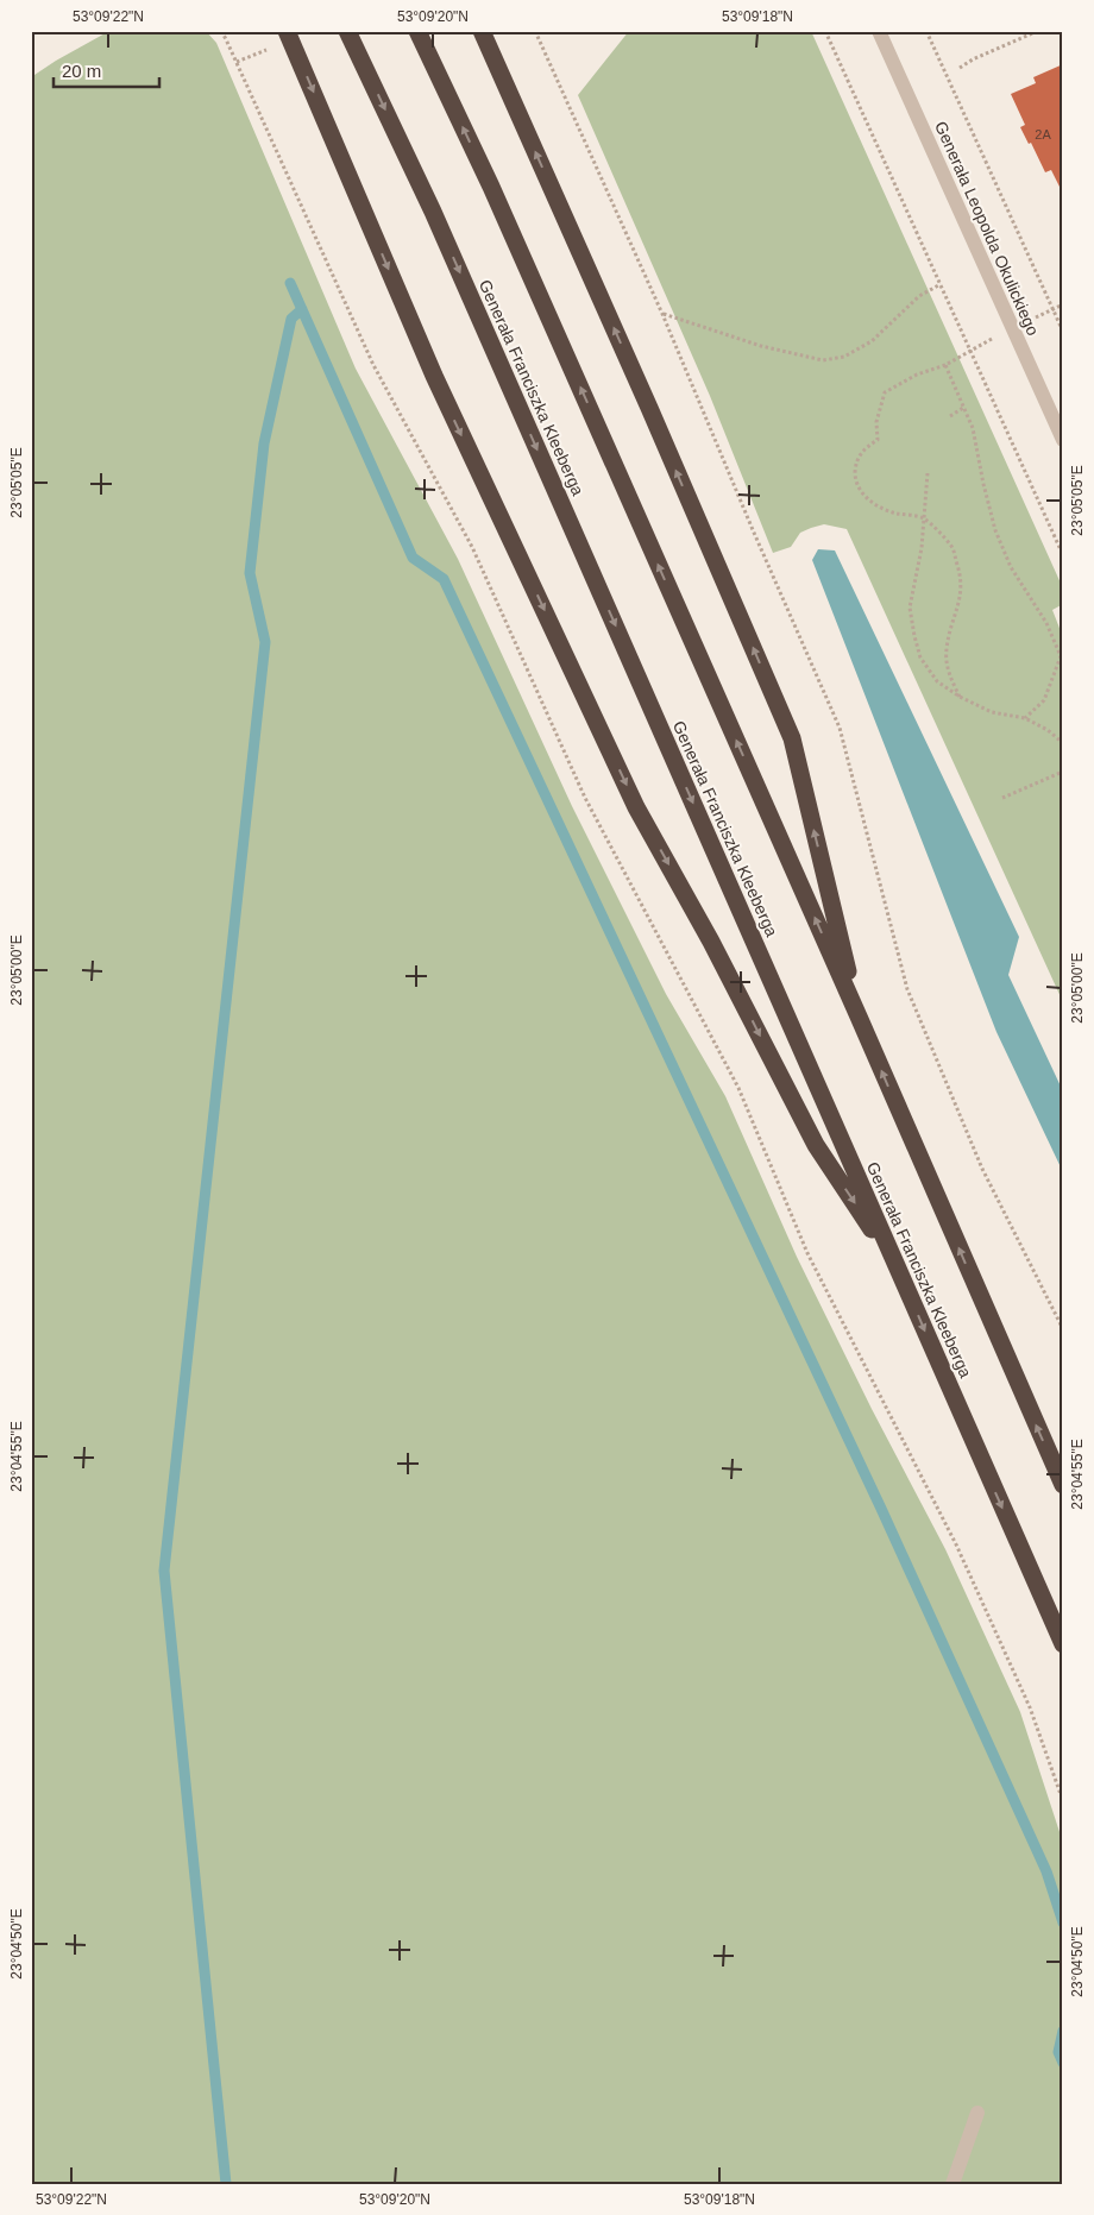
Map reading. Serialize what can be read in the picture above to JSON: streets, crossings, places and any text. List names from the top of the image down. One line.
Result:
{"streets":{"highway":["Generała Franciszka Kleeberga"],"street":["Generała Leopolda Okulickiego"]},"house_numbers":["2A"],"scale_bar":"20 m","coordinates":["53°09'22\"N","53°09'20\"N","53°09'18\"N","23°05'05\"E","23°05'00\"E","23°04'55\"E","23°04'50\"E"]}
